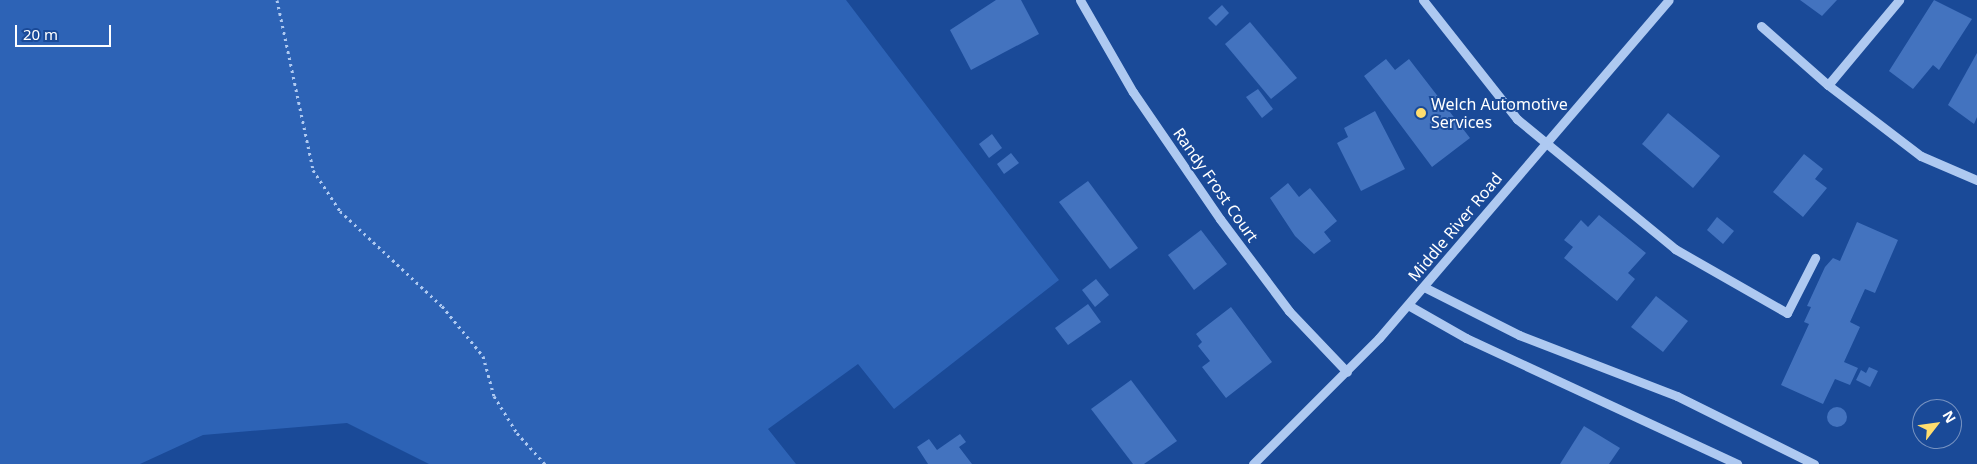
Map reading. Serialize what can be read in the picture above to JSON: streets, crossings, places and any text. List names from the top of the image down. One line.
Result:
{"streets":{"street":["Randy Frost Court","Middle River Road"]},"crossings":[["Randy Frost Court","Middle River Road"]],"places":["Welch Automotive Services"],"scale_bar":"20 m","north":"top right"}
